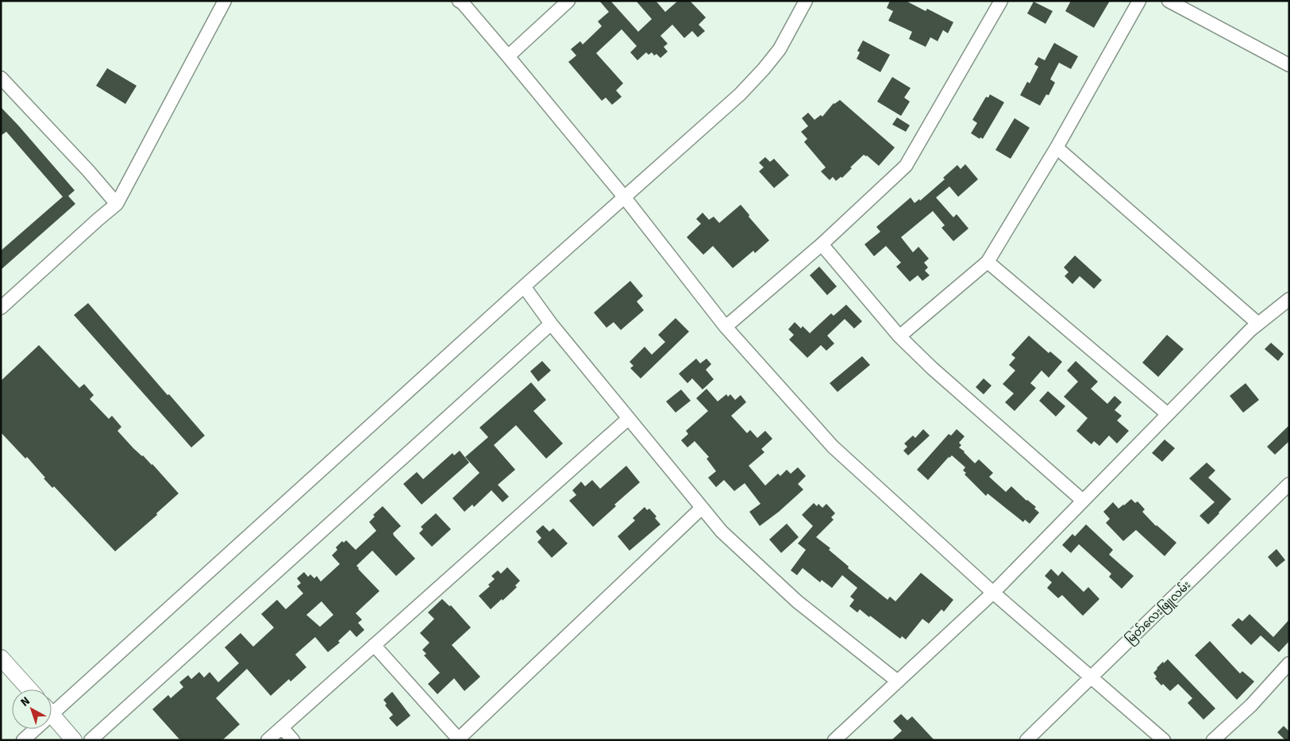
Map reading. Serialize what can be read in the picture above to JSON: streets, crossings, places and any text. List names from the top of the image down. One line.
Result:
{"streets":{"street":["မြတ်လေးဖြူလမ်း"]},"north":"top left"}
